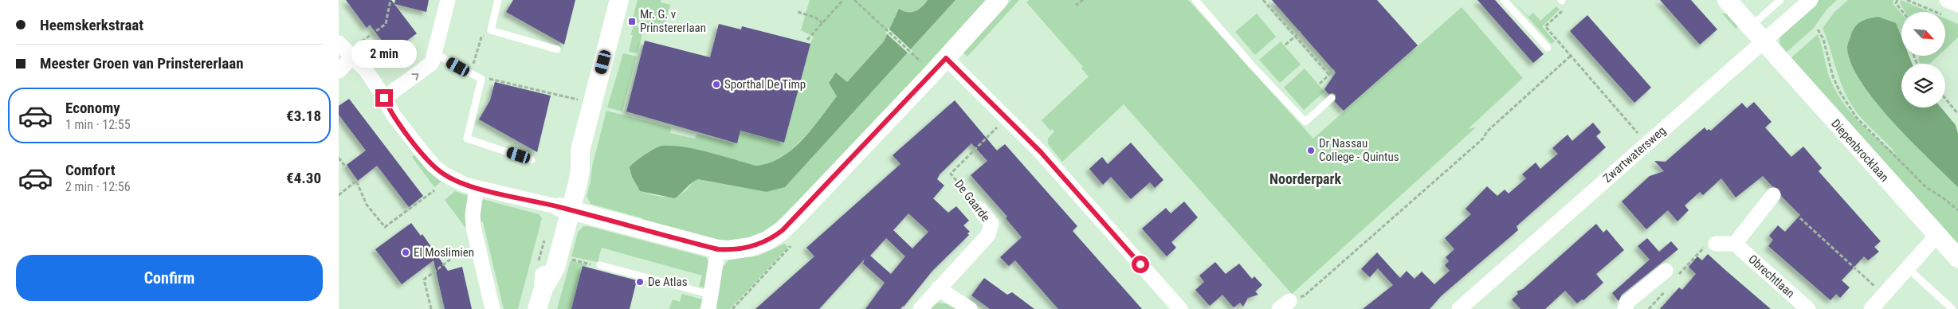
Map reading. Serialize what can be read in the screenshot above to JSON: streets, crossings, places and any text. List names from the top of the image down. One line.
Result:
{"streets":{"street":["Diepenbrocklaan","Zwartwatersweg","De Gaarde","Obrechtlaan"]},"crossings":[["Diepenbrocklaan","Zwartwatersweg"]],"districts":["Noorderpark"],"places":{"transit":["Mr. G. v Prinstererlaan"],"other":["Sporthal De Timp","Dr Nassau College - Quintus","El Moslimien","De Atlas"]},"north":"bottom right","page":{"banner":["Heemskerkstraat","Meester Groen van Prinstererlaan"],"bubble":"2 min","list":[{"name":"Economy","note":"1 min · 12:55","value":"€3.18"},{"name":"Comfort","note":"2 min · 12:56","value":"€4.30"}],"buttons":"Confirm"}}
